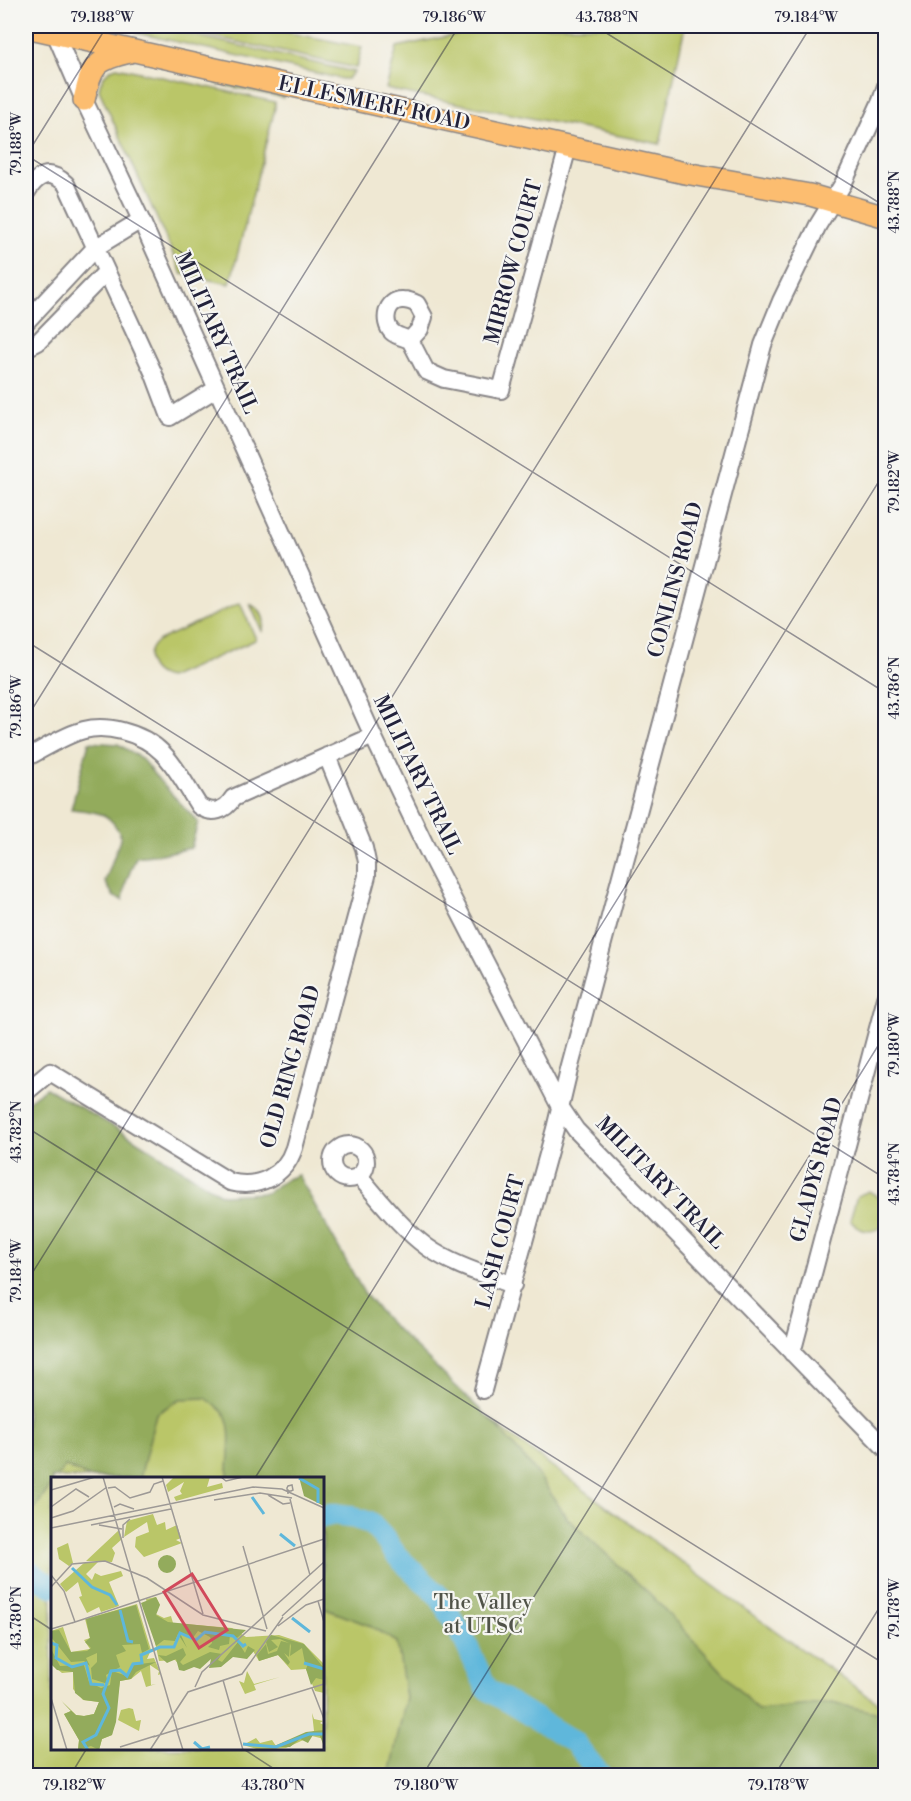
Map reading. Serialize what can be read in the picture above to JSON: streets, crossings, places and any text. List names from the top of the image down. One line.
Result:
{"streets":{"main road":["ELLESMERE ROAD"],"street":["MIRROW COURT","MILITARY TRAIL","CONLINS ROAD","OLD RING ROAD","GLADYS ROAD","LASH COURT"]},"crossings":[["ELLESMERE ROAD","MIRROW COURT"],["ELLESMERE ROAD","MILITARY TRAIL"],["ELLESMERE ROAD","CONLINS ROAD"],["MILITARY TRAIL","CONLINS ROAD"],["MILITARY TRAIL","GLADYS ROAD"],["MILITARY TRAIL","LASH COURT"],["CONLINS ROAD","LASH COURT"]],"parks":["The Valley at UTSC"],"coordinates":["79.188°W","79.186°W","43.788°N","79.184°W","79.182°W","43.786°N","79.180°W","43.782°N","43.784°N","79.178°W","43.780°N"]}
